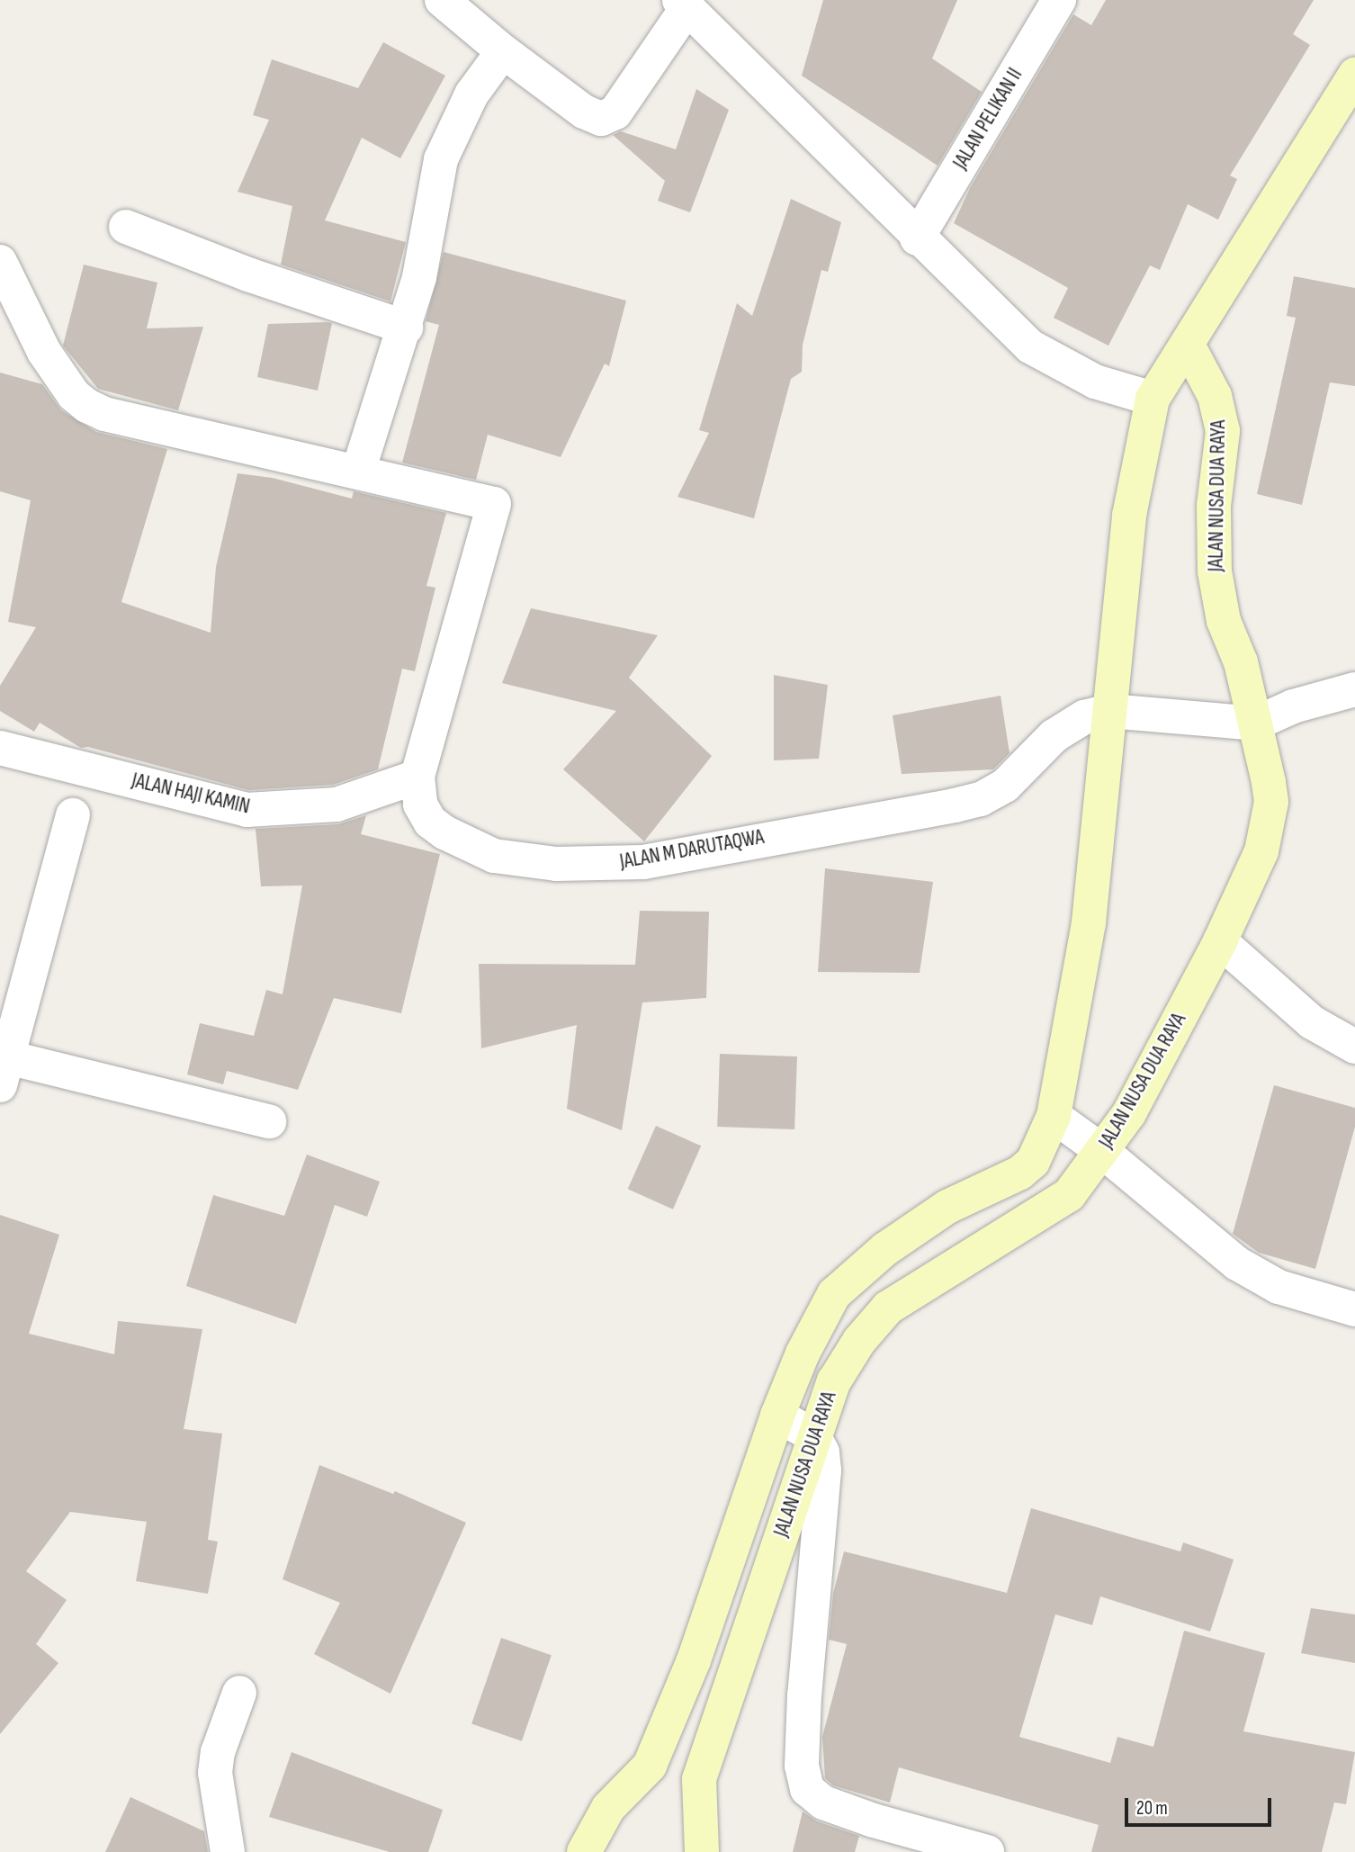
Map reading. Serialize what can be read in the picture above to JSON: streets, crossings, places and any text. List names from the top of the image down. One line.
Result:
{"streets":{"street":["JALAN PELIKAN II","JALAN NUSA DUA RAYA","JALAN HAJI KAMIN","JALAN M DARUTAQWA"]},"crossings":[["JALAN NUSA DUA RAYA","JALAN M DARUTAQWA"],["JALAN HAJI KAMIN","JALAN M DARUTAQWA"]],"scale_bar":"20 m"}
